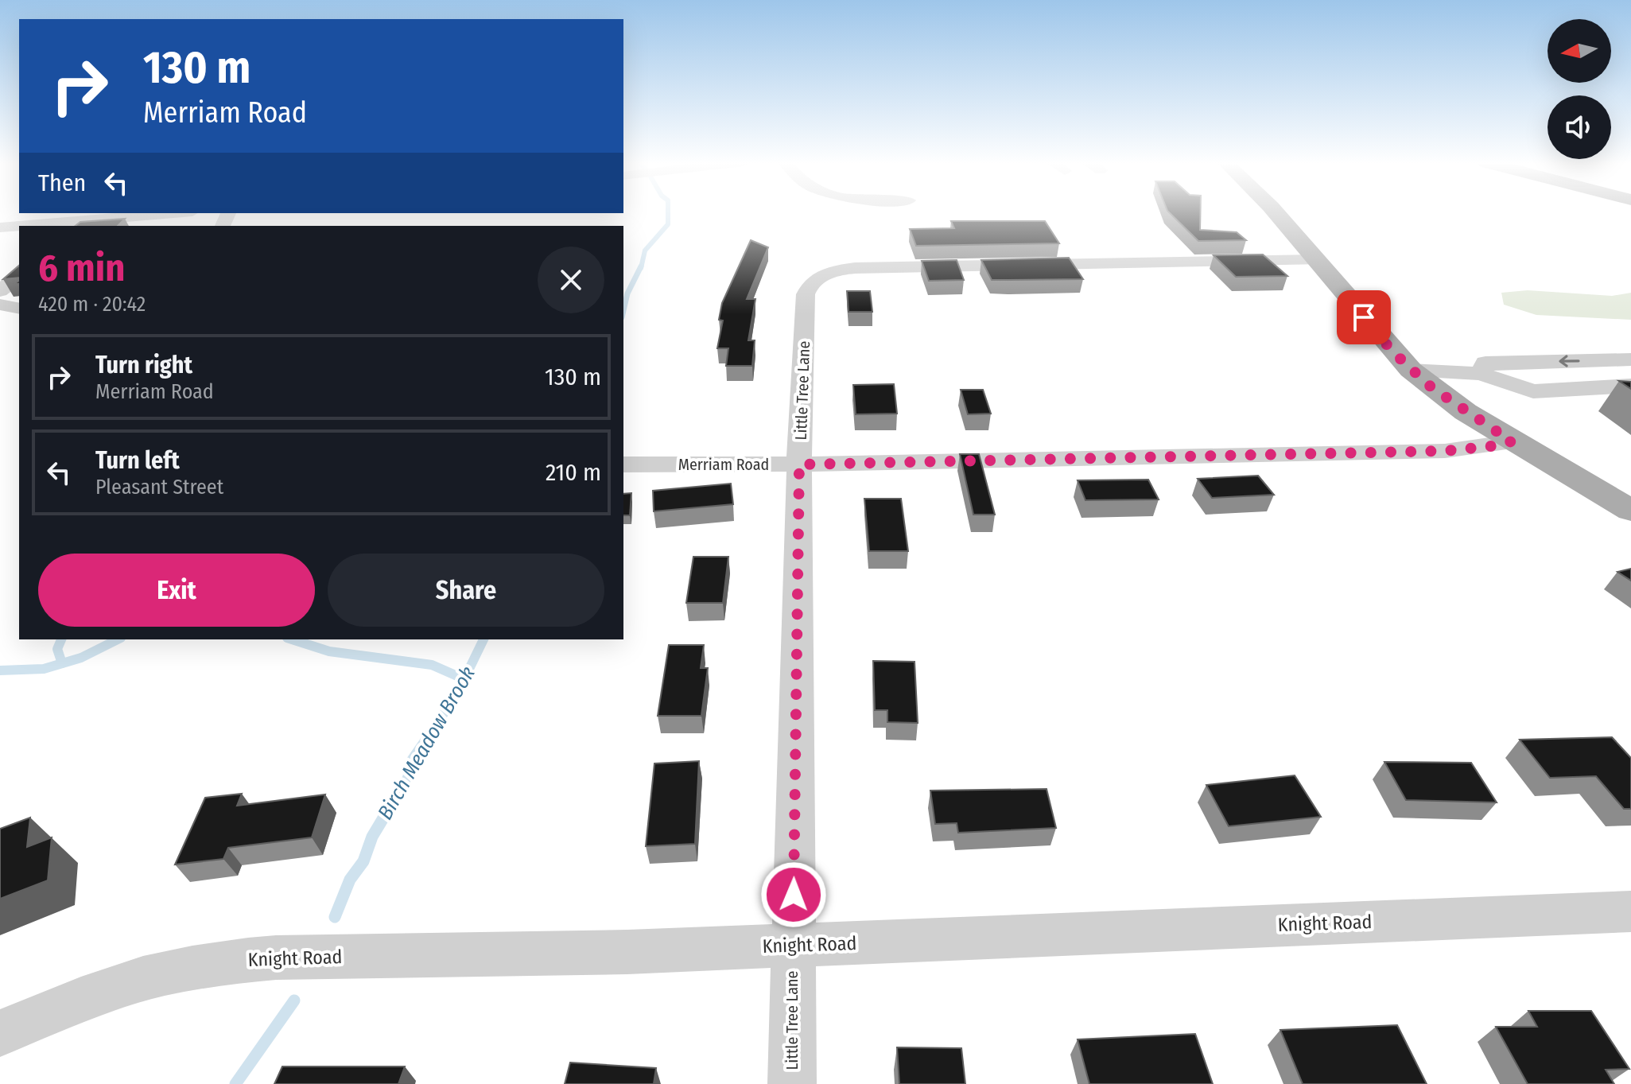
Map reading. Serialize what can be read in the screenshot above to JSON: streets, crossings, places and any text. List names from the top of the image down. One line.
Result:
{"streets":{"street":["Little Tree Lane","Merriam Road","Knight Road"]},"crossings":[["Little Tree Lane","Merriam Road"],["Little Tree Lane","Knight Road"]],"water":["Birch Meadow Brook"],"north":"left","page":{"turn":["130 m","Merriam Road"],"then":"Then","heading":["6 min","420 m · 20:42"],"list":[{"name":"Turn right","note":"Merriam Road","value":"130 m"},{"name":"Turn left","note":"Pleasant Street","value":"210 m"}],"buttons":["Exit","Share"]}}
